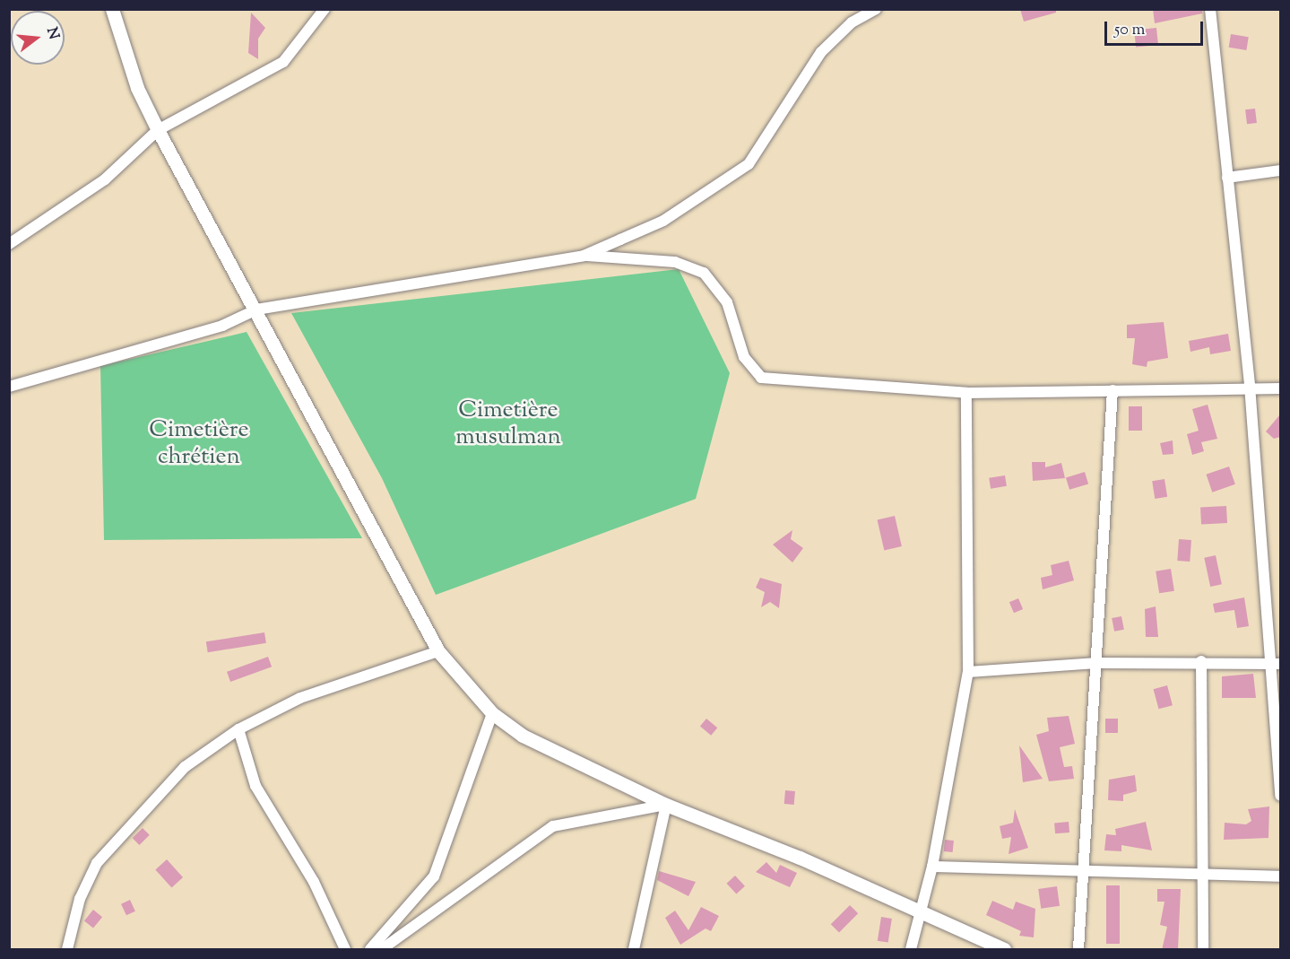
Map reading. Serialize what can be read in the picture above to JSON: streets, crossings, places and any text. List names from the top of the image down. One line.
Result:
{"parks":["Cimetière musulman","Cimetière chrétien"],"scale_bar":"50 m","north":"right"}
